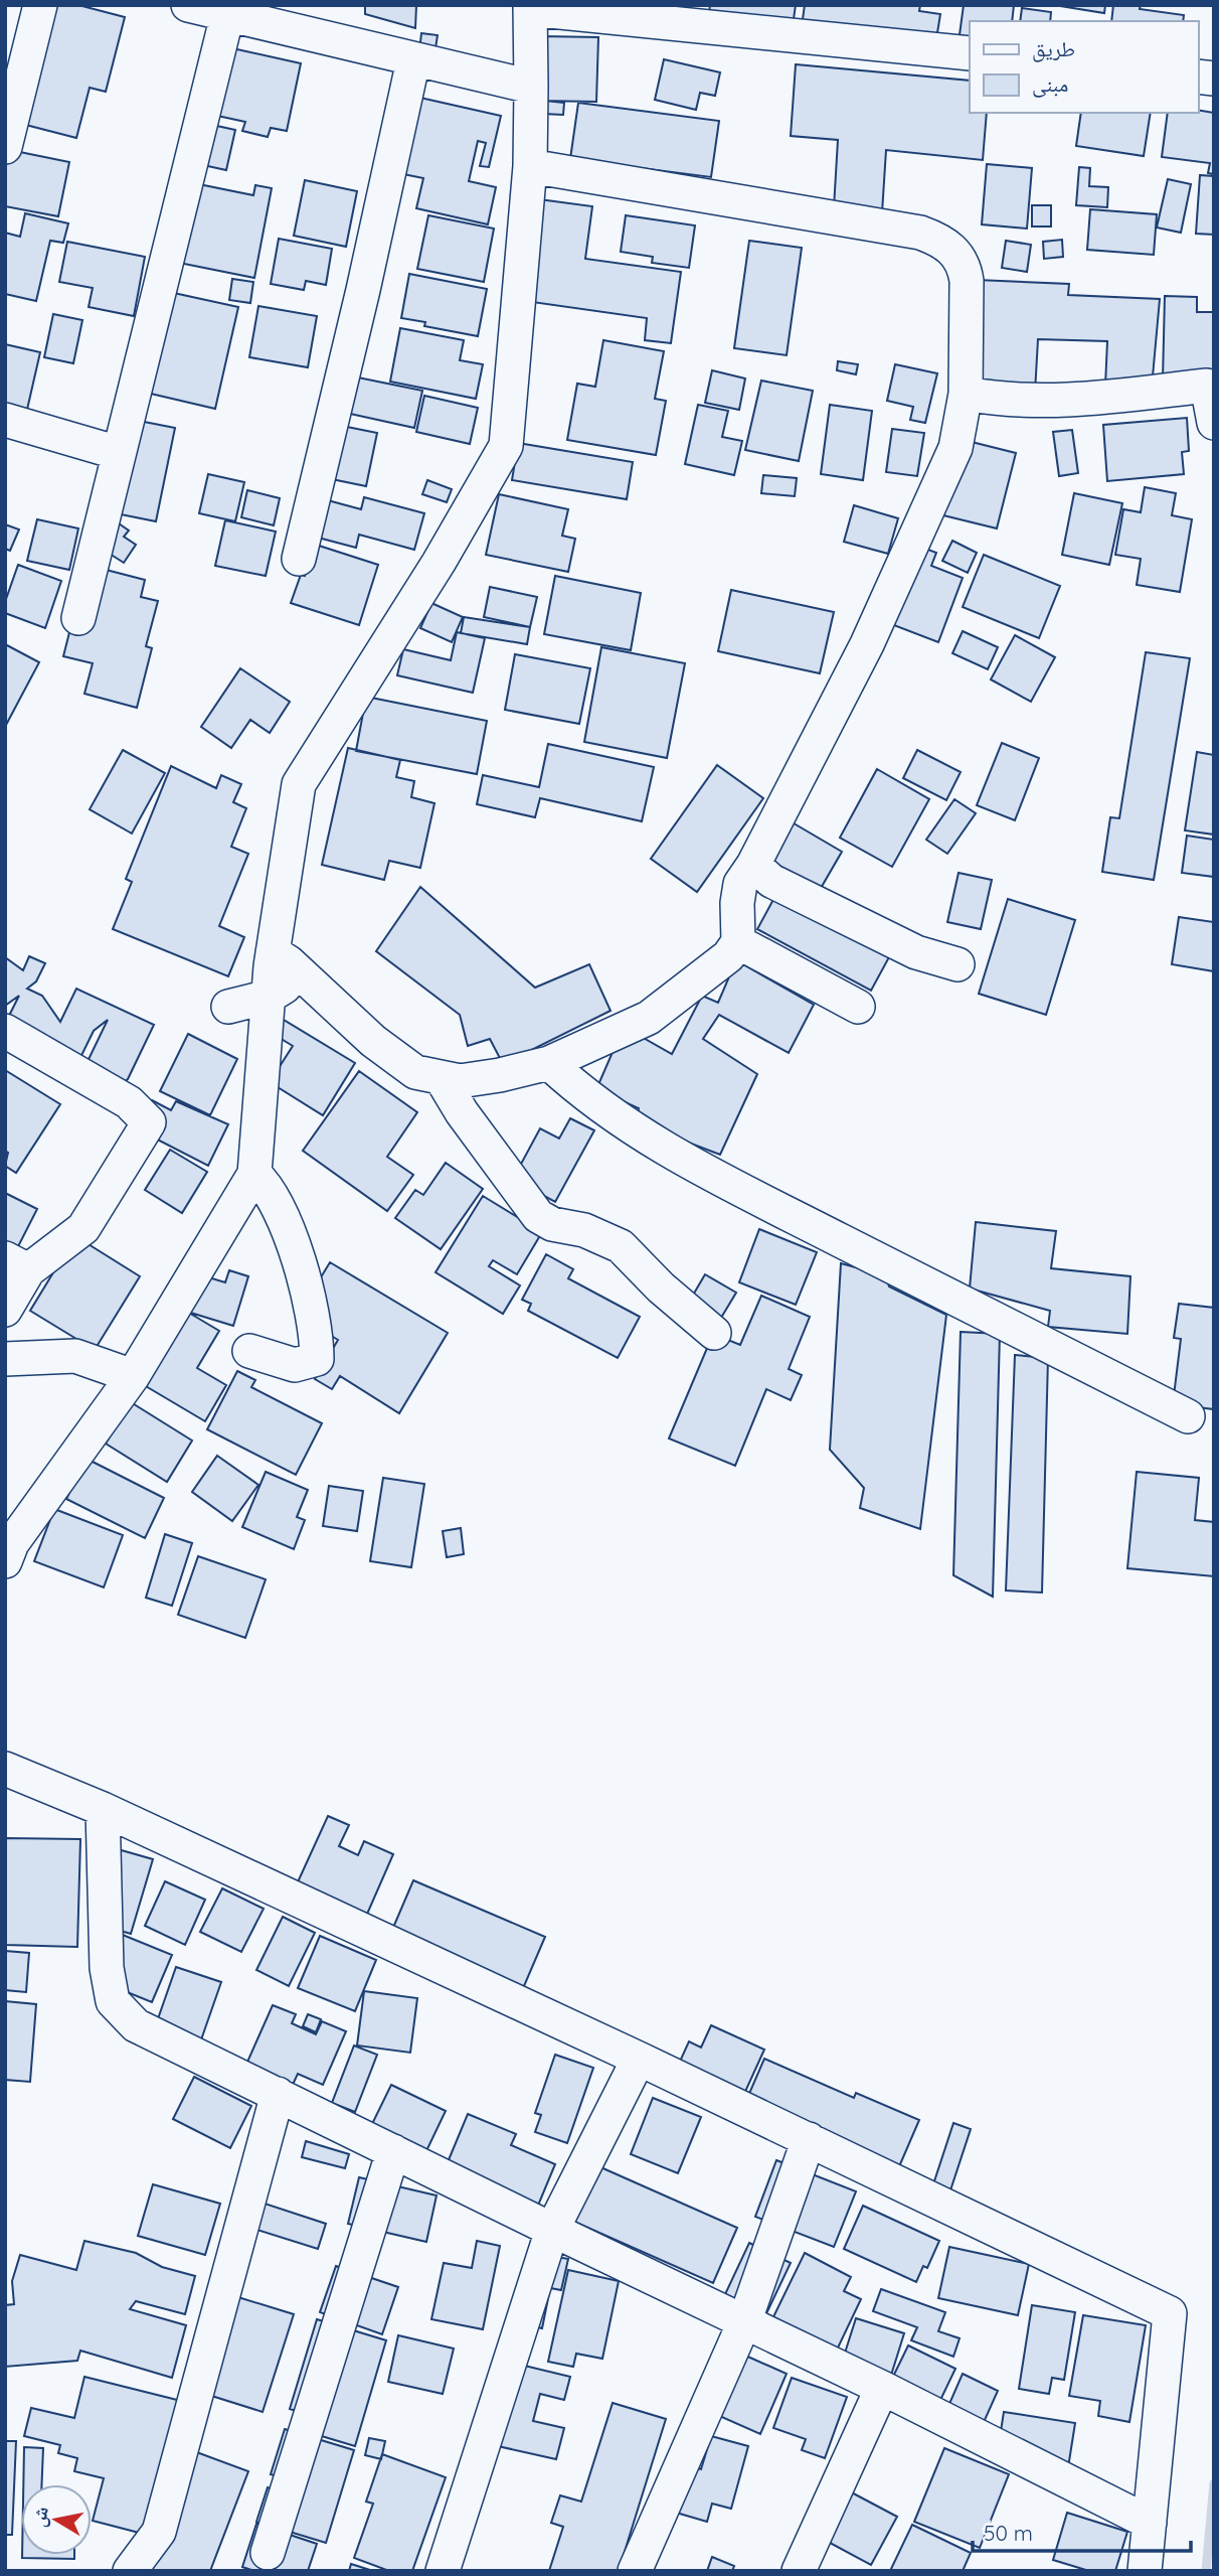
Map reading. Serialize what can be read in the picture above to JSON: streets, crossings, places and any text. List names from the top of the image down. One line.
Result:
{"legend":["طريق","مبنى"],"scale_bar":"50 m","north":"left"}
